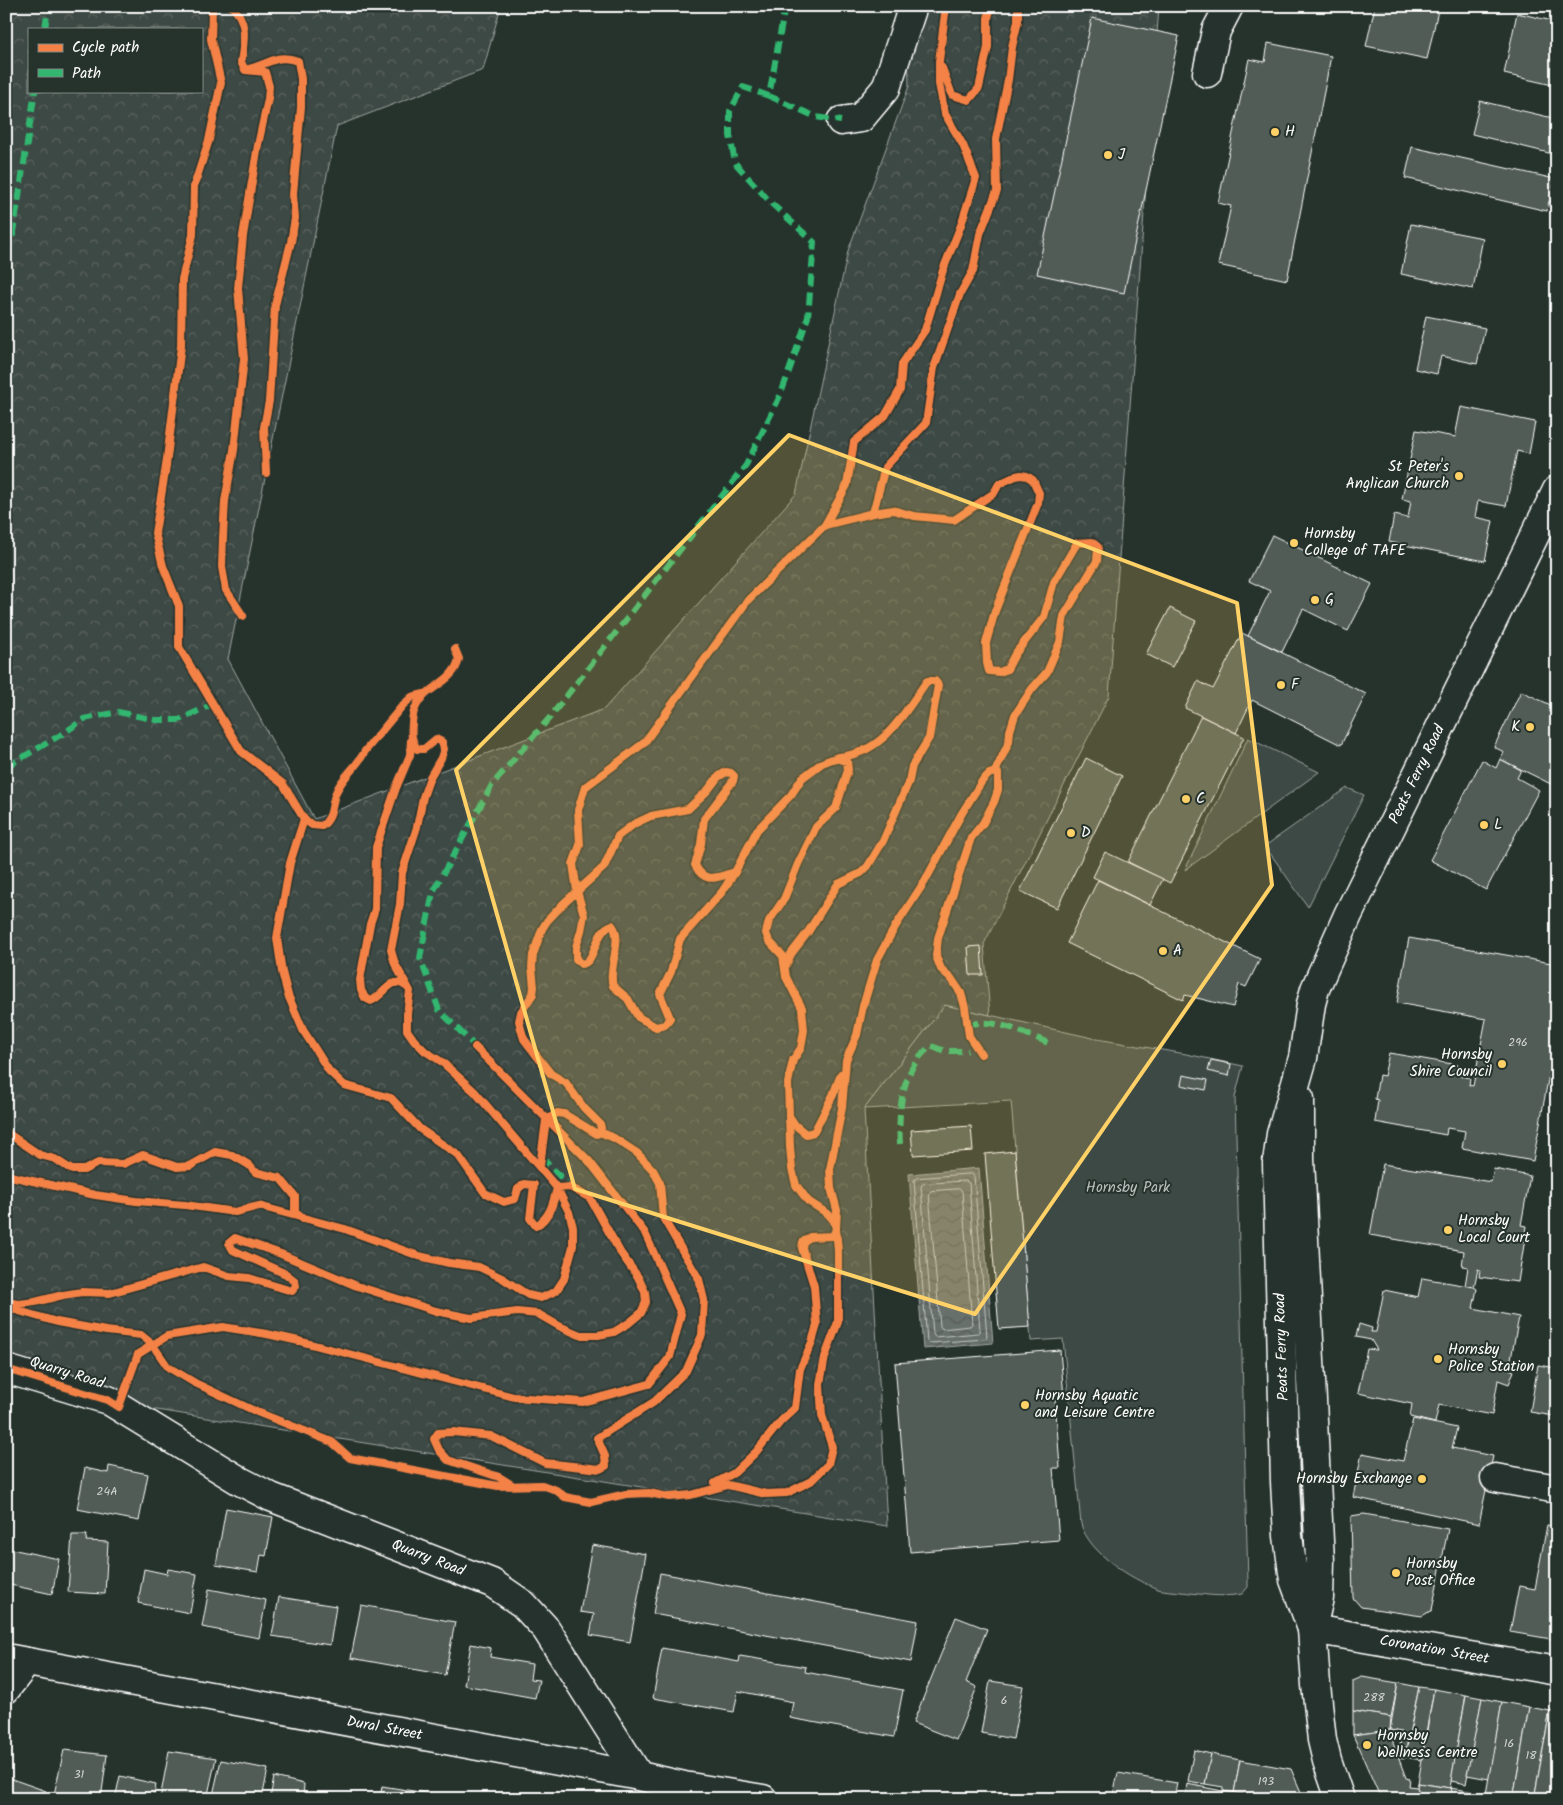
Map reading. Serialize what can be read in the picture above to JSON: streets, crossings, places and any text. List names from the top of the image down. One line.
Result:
{"streets":{"street":["Peats Ferry Road","Quarry Road","Coronation Street","Dural Street"]},"crossings":[["Peats Ferry Road","Coronation Street"],["Quarry Road","Dural Street"]],"parks":["Hornsby Park"],"places":["H","J","St Peter's Anglican Church","Hornsby College of TAFE","G","F","K","C","L","D","A","Hornsby Shire Council","Hornsby Local Court","Hornsby Police Station","Hornsby Aquatic and Leisure Centre","Hornsby Exchange","Hornsby Post Office","Hornsby Wellness Centre"],"house_numbers":["296","24A","288","6","16","18","31","193"],"legend":["Cycle path","Path"]}
